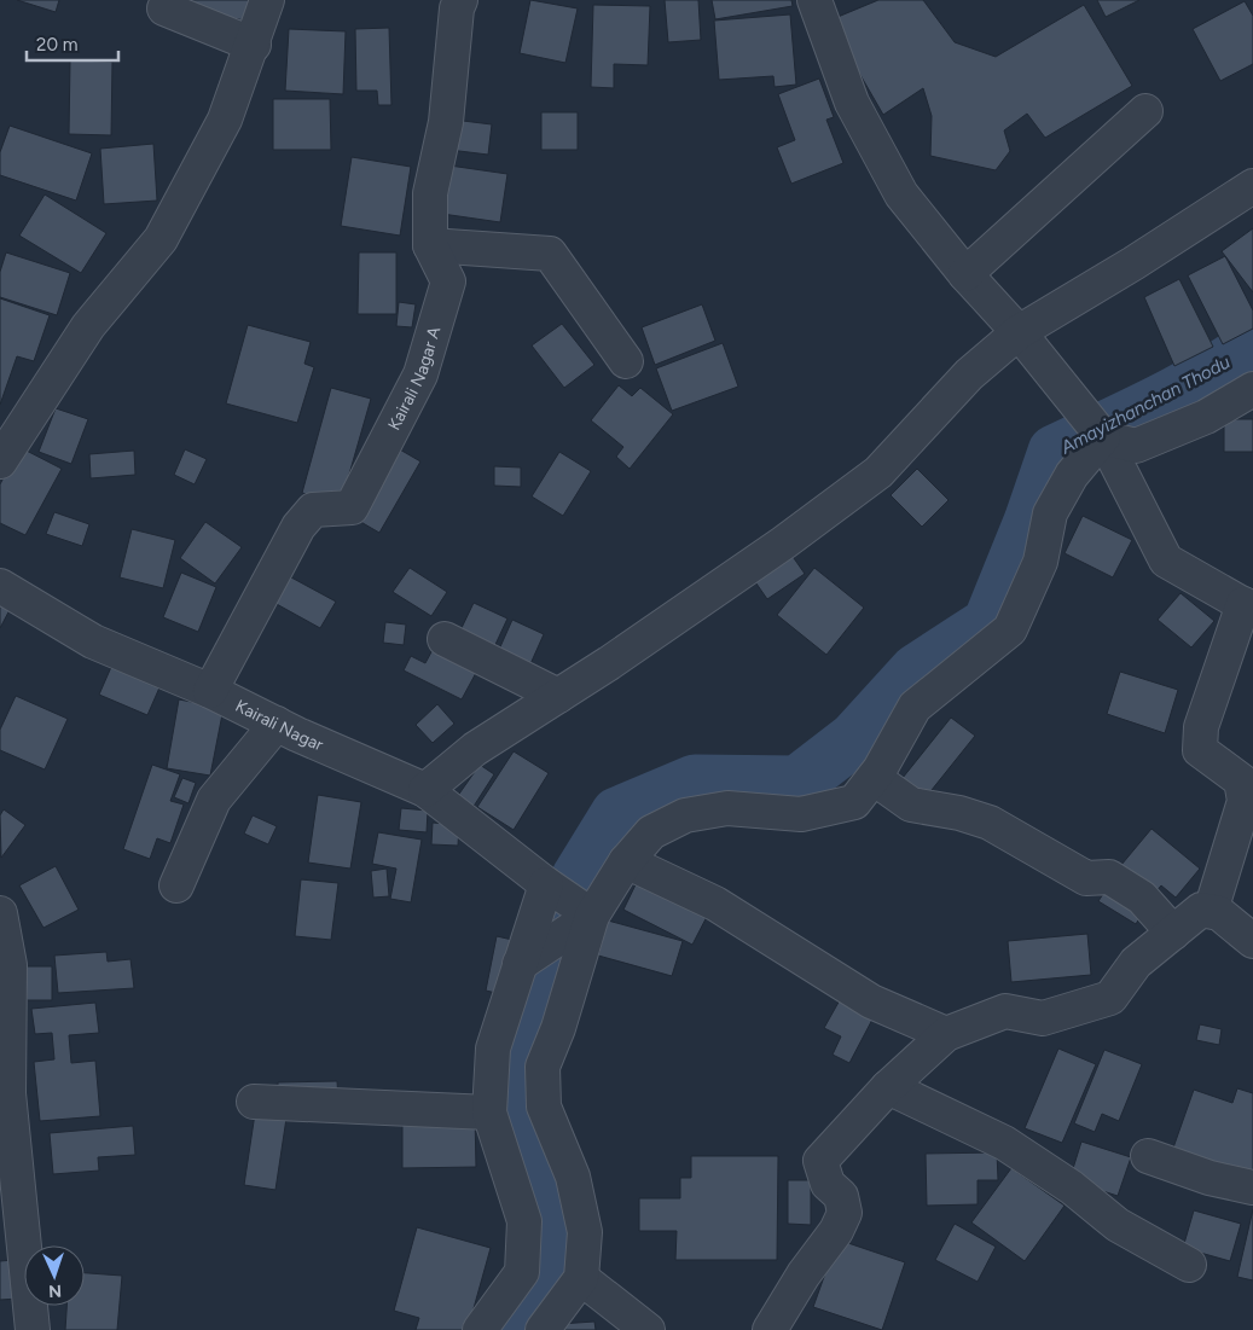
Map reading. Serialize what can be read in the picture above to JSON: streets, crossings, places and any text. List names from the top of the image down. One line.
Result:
{"streets":{"street":["Kairali Nagar A","Kairali Nagar"]},"crossings":[["Kairali Nagar A","Kairali Nagar"]],"water":["Amayizhanchan Thodu"],"scale_bar":"20 m","north":"bottom"}
